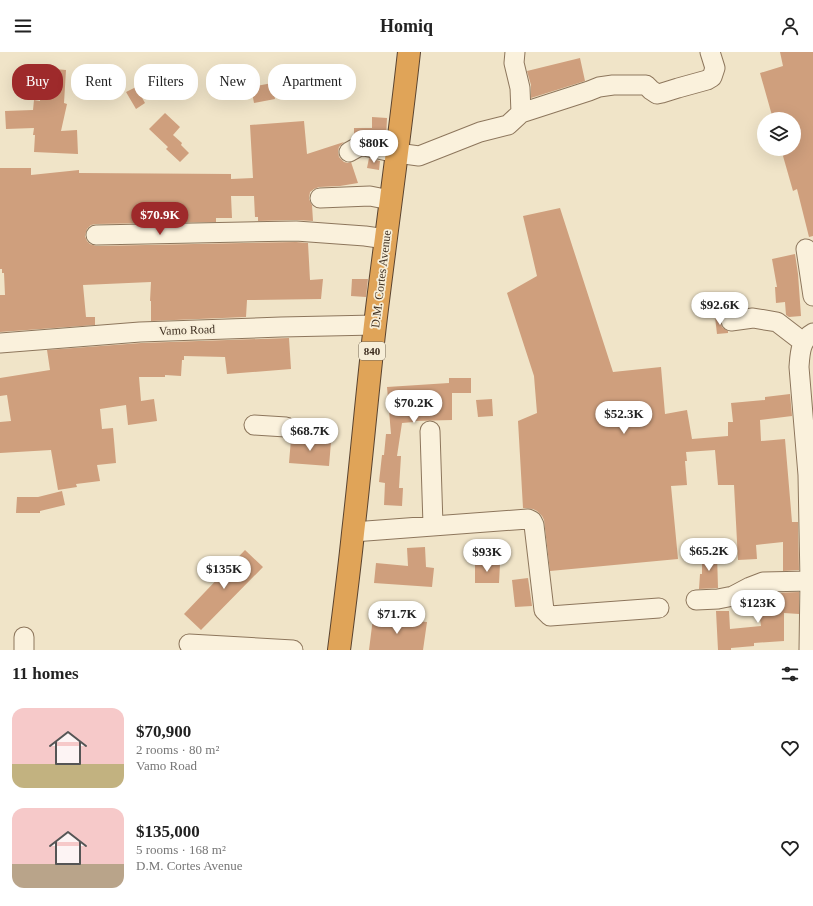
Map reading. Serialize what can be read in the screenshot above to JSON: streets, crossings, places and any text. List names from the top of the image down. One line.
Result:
{"streets":{"highway":["D.M. Cortes Avenue","840"],"street":["Vamo Road"]},"crossings":[["D.M. Cortes Avenue","Vamo Road"]],"page":{"header":"Homiq","chip":["Buy","Rent","Filters","New","Apartment"],"price":["$80K","$70.9K","$92.6K","$70.2K","$52.3K","$68.7K","$65.2K","$93K","$135K","$123K","$71.7K"],"heading":"11 homes","list":[{"name":"$70,900","note":"2 rooms · 80 m² · Vamo Road"},{"name":"$135,000","note":"5 rooms · 168 m² · D.M. Cortes Avenue"}]}}
